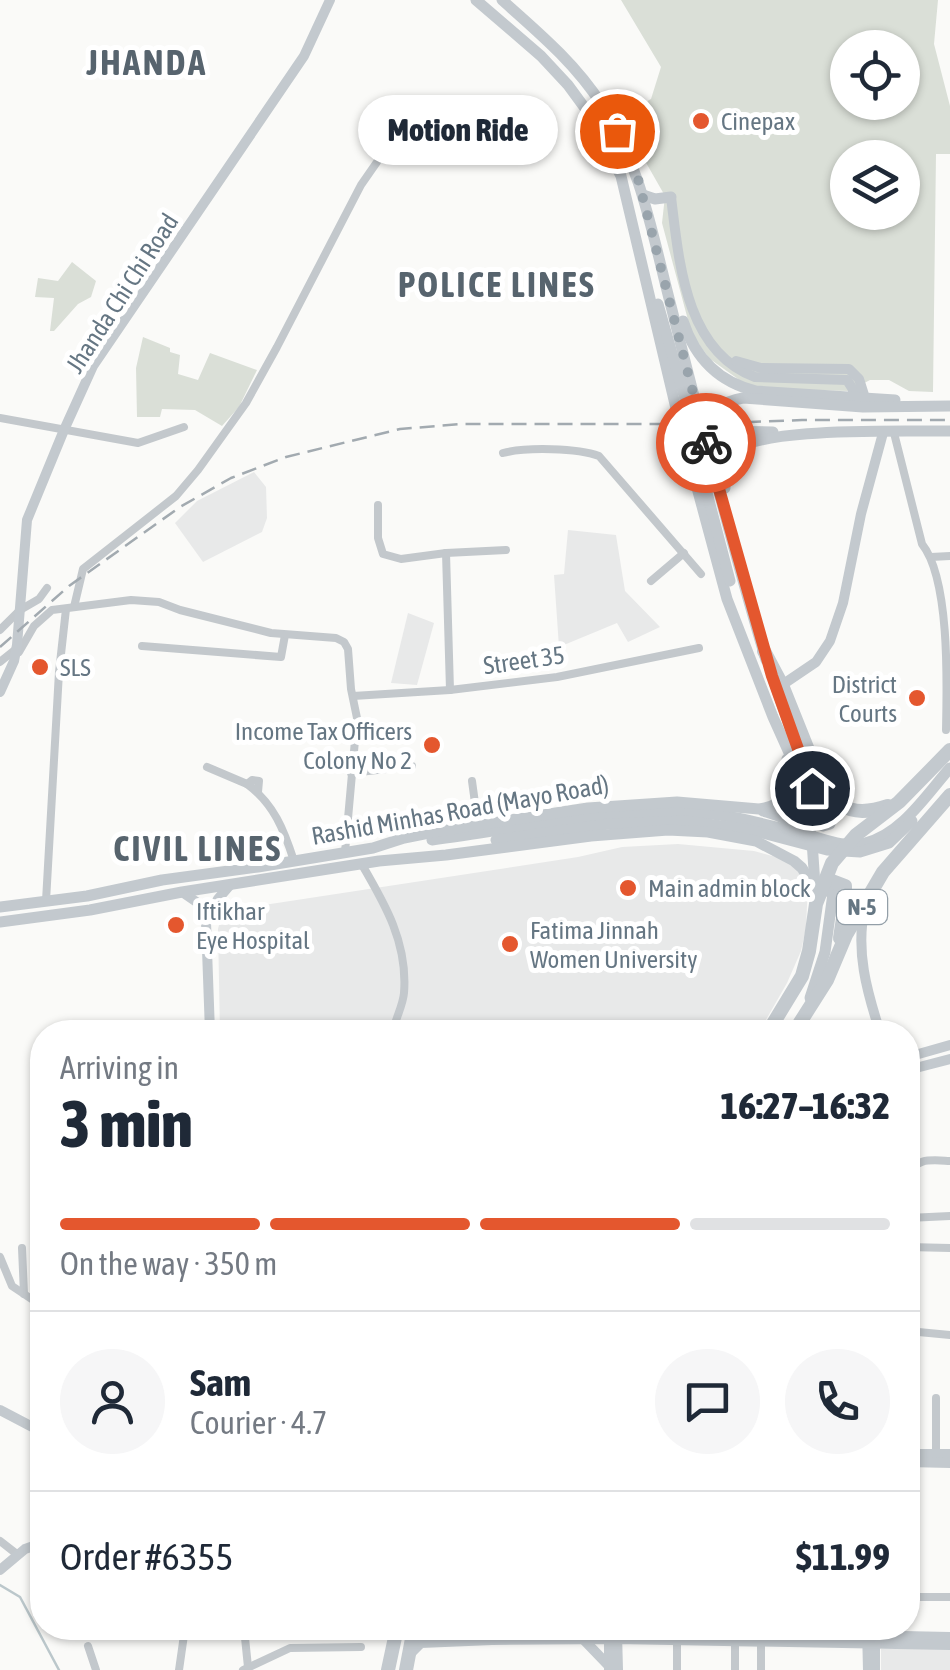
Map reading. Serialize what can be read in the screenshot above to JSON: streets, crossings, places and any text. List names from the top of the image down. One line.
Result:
{"streets":{"highway":["N-5"],"main road":["Jhanda Chi Chi Road","Rashid Minhas Road (Mayo Road)"],"street":["Street 35"]},"districts":["JHANDA","POLICE LINES","CIVIL LINES"],"places":["Cinepax","Motion Ride","SLS","District Courts","Income Tax Officers Colony No 2","Main admin block","Iftikhar Eye Hospital","Fatima Jinnah Women University"],"page":{"bubble":"Motion Ride","heading":["3 min","Arriving in","16:27–16:32"],"panel":["Sam","Courier · 4.7","Order #6355","$11.99"],"bar":"On the way · 350 m"}}
